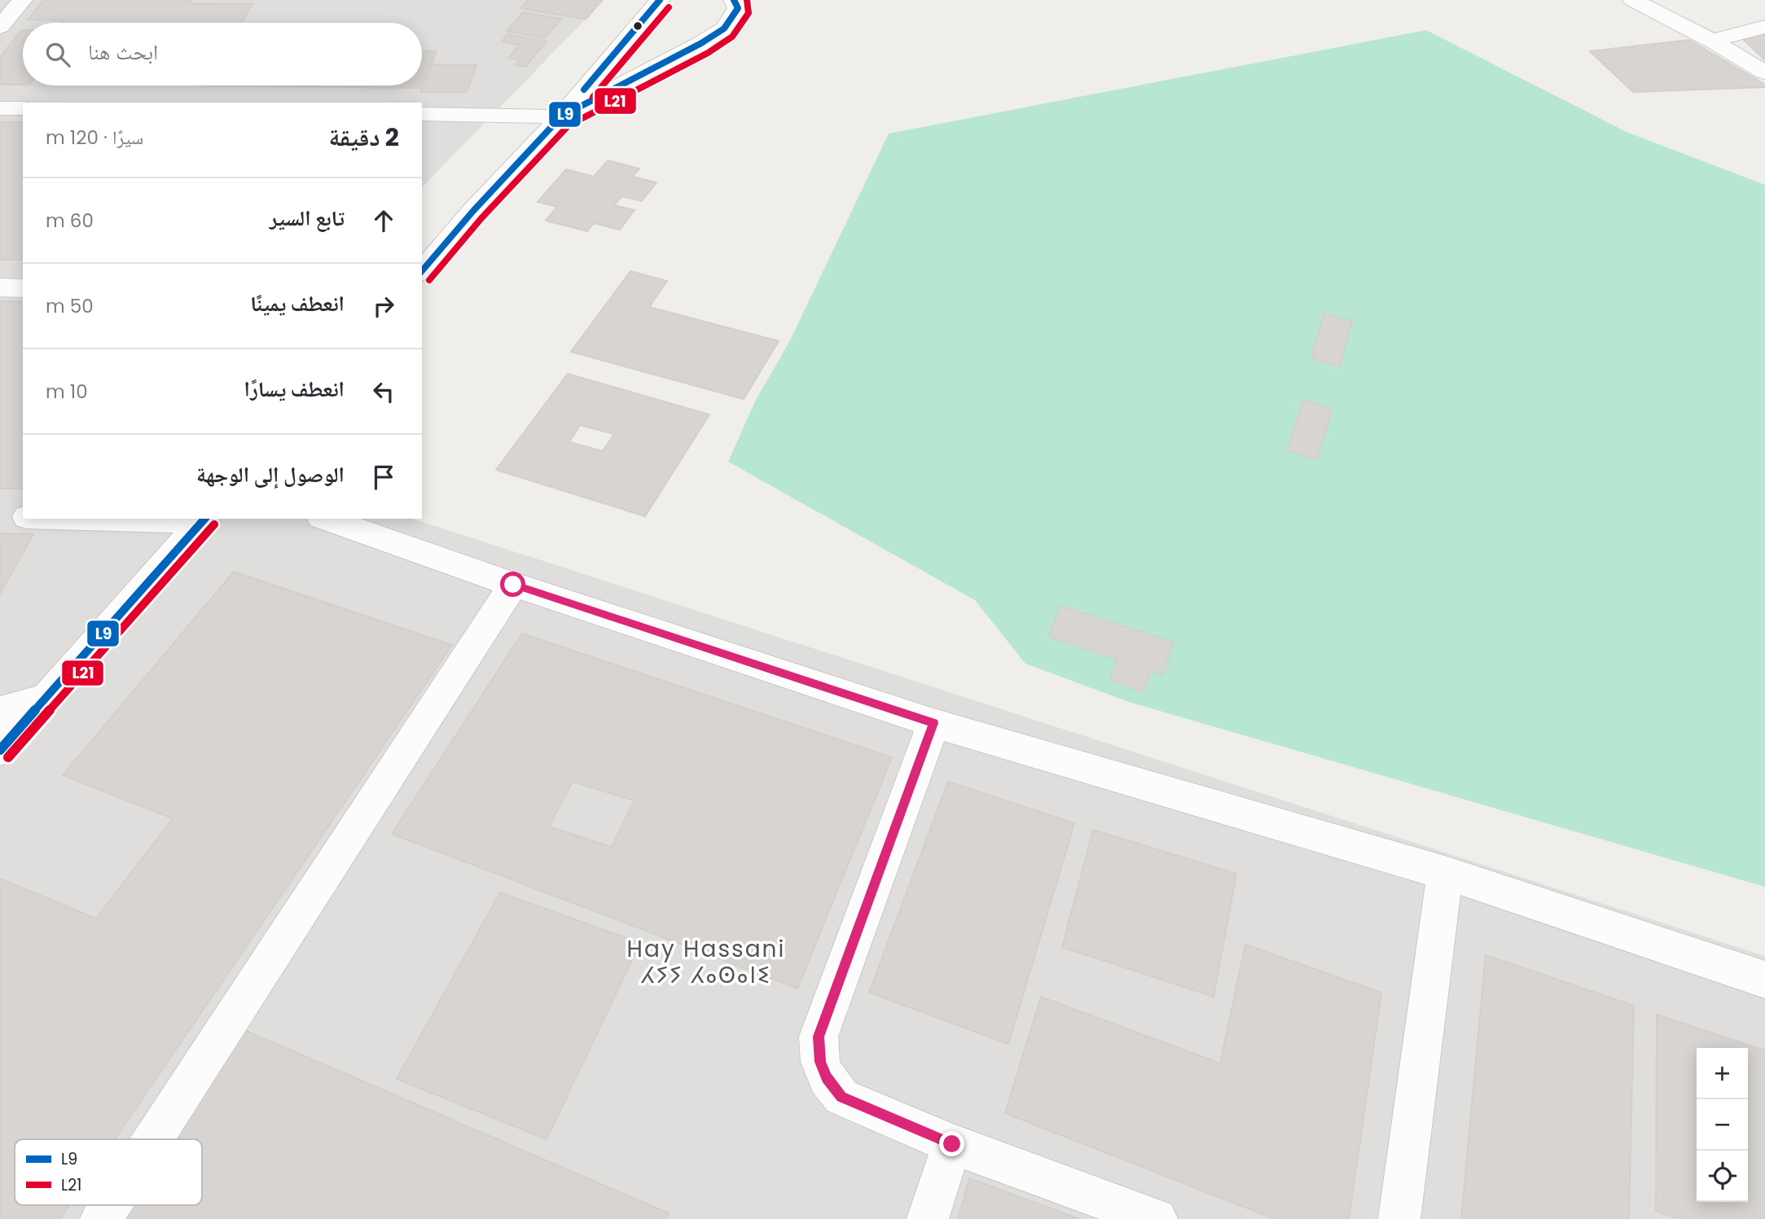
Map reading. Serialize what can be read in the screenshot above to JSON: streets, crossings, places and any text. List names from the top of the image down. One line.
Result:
{"districts":["Hay Hassani ⵃⵢⵢ ⵃⴰⵙⴰⵏⵉ"],"lines":["transit line L9","transit line L21"],"legend":["L9","L21"],"page":{"search":"ابحث هنا","heading":["2 دقيقة","سيرًا · 120 m"],"list":[["تابع السير","60 m"],["انعطف يمينًا","50 m"],["انعطف يسارًا","10 m"],"الوصول إلى الوجهة"],"map_buttons":["+","−"]}}
